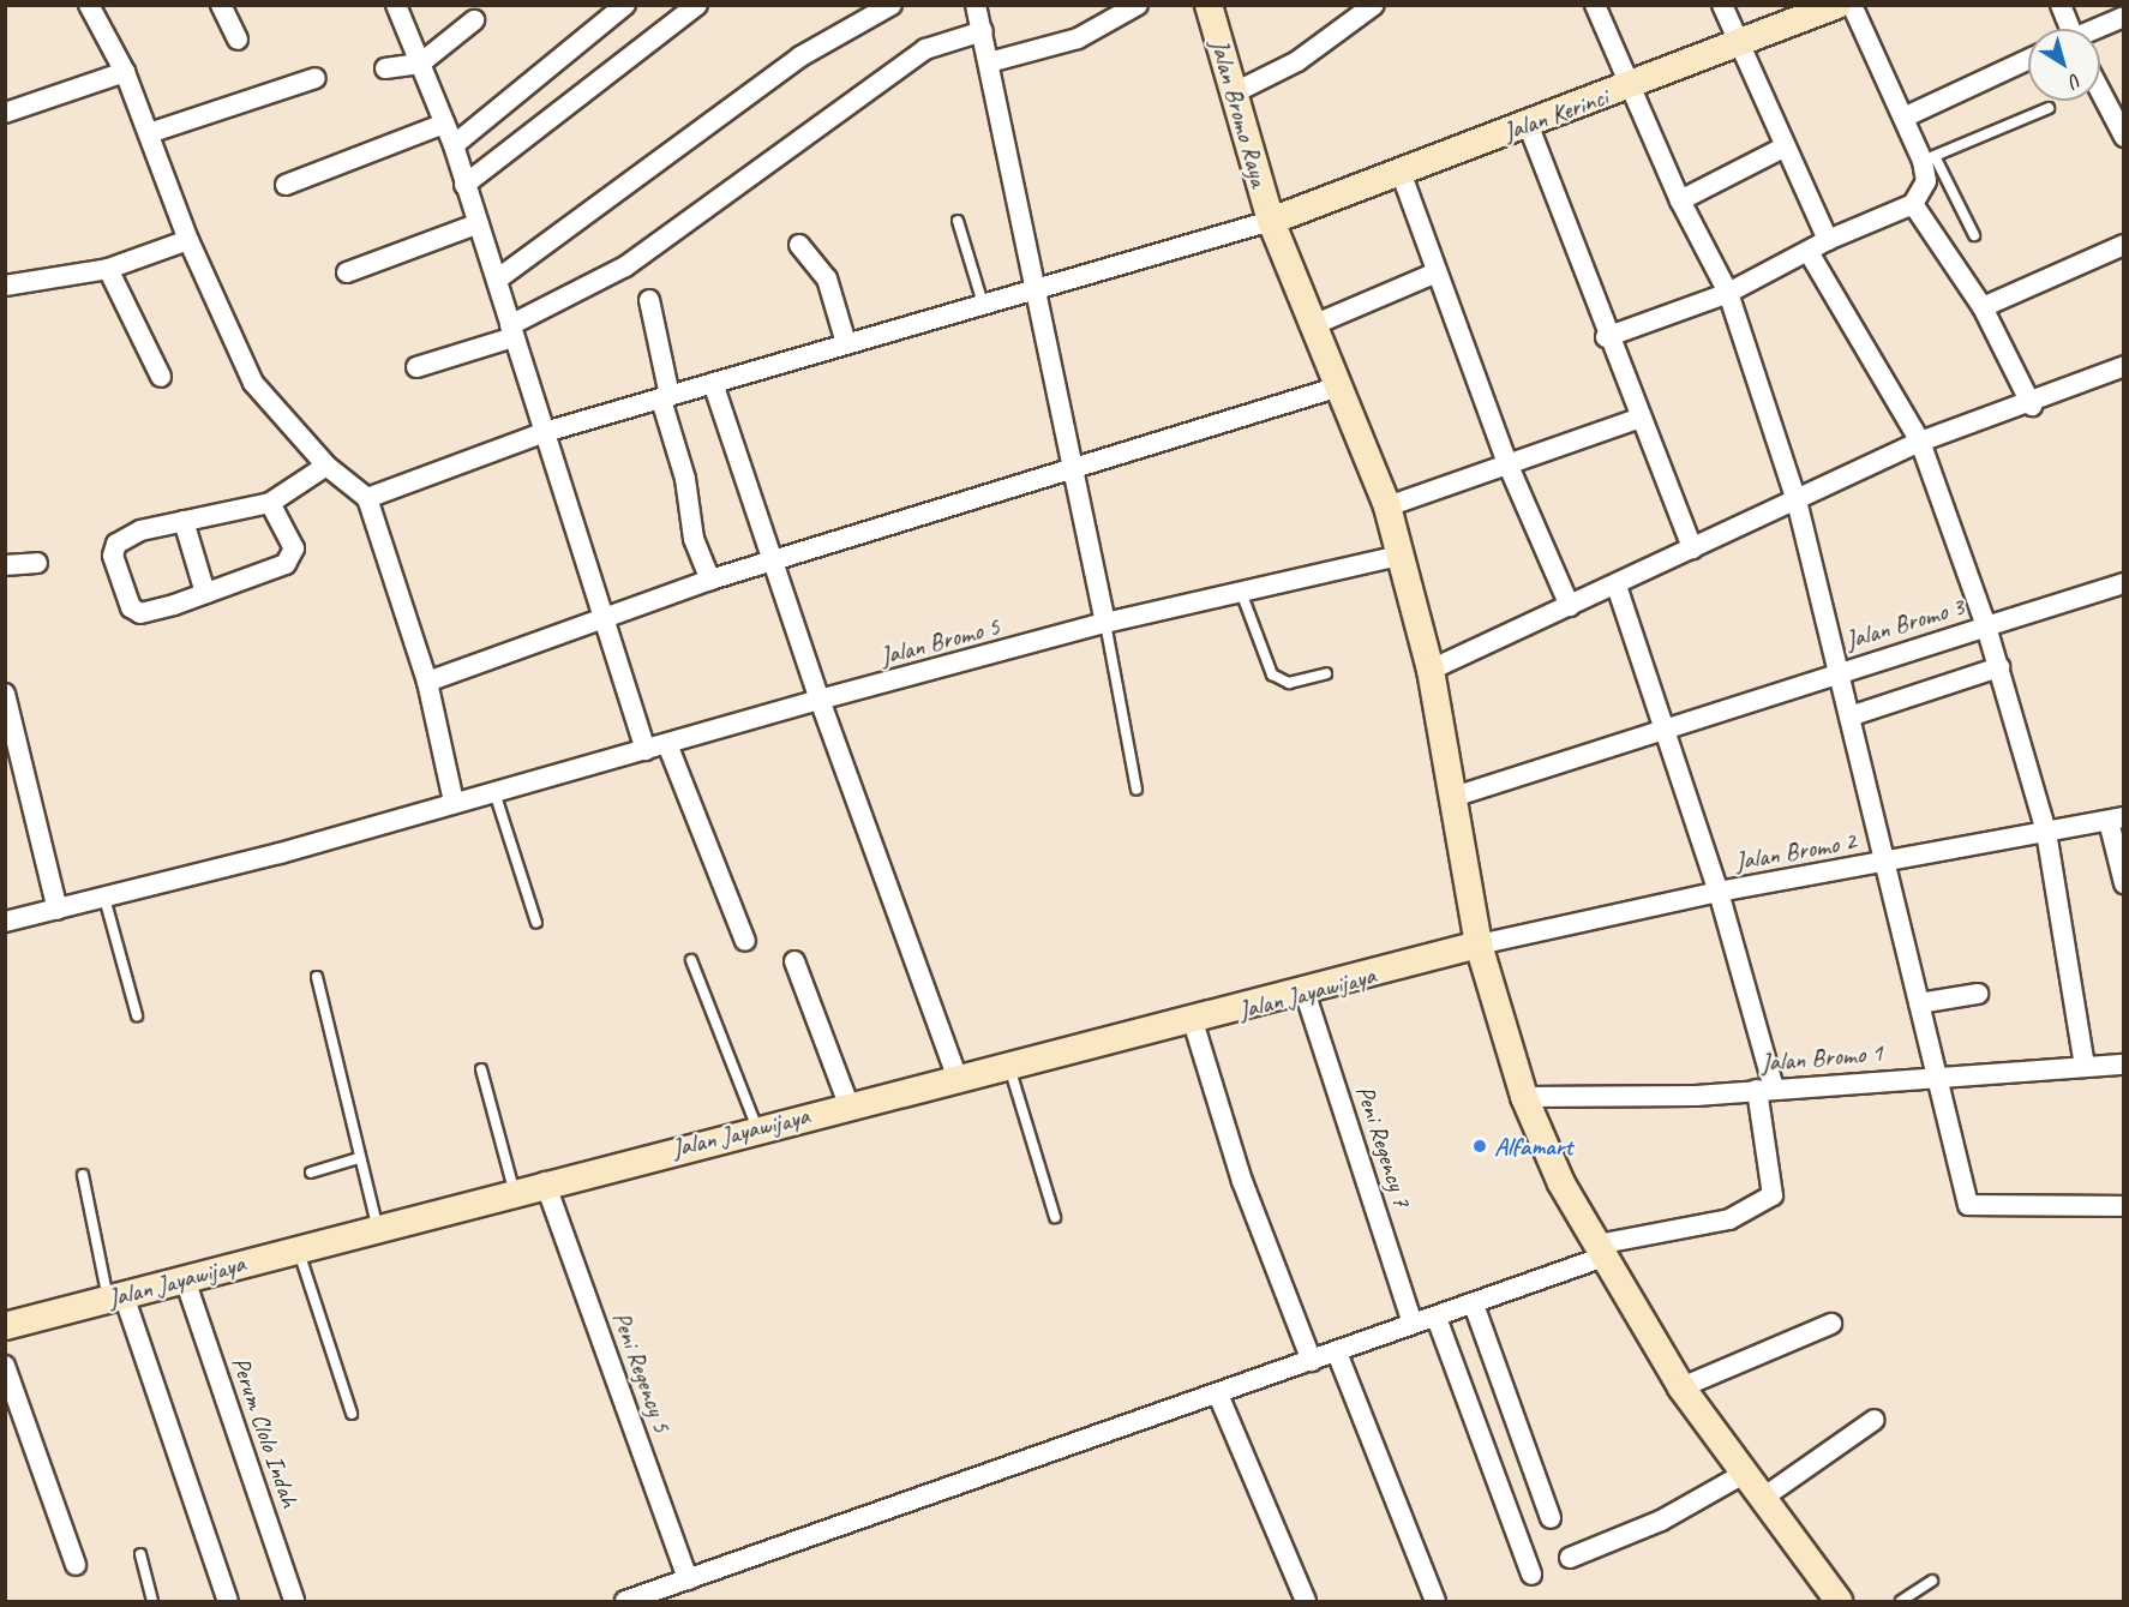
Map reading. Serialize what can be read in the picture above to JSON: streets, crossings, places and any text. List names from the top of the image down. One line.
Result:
{"streets":{"main road":["Jalan Bromo Raya","Jalan Kerinci","Jalan Jayawijaya"],"street":["Jalan Bromo 3","Jalan Bromo 5","Jalan Bromo 2","Jalan Bromo 1","Peni Regency 7","Peni Regency 5","Perum Clolo Indah"]},"crossings":[["Jalan Bromo Raya","Jalan Kerinci"],["Jalan Bromo Raya","Jalan Bromo 3"],["Jalan Bromo Raya","Jalan Bromo 5"],["Jalan Bromo Raya","Jalan Bromo 2"],["Jalan Bromo Raya","Jalan Jayawijaya"],["Jalan Bromo Raya","Jalan Bromo 1"],["Jalan Bromo 3","Jalan Bromo 2"],["Jalan Bromo 3","Jalan Bromo 1"],["Jalan Bromo 2","Jalan Jayawijaya"],["Jalan Jayawijaya","Peni Regency 7"],["Jalan Jayawijaya","Peni Regency 5"],["Jalan Jayawijaya","Perum Clolo Indah"]],"places":["Alfamart"],"north":"bottom right"}
